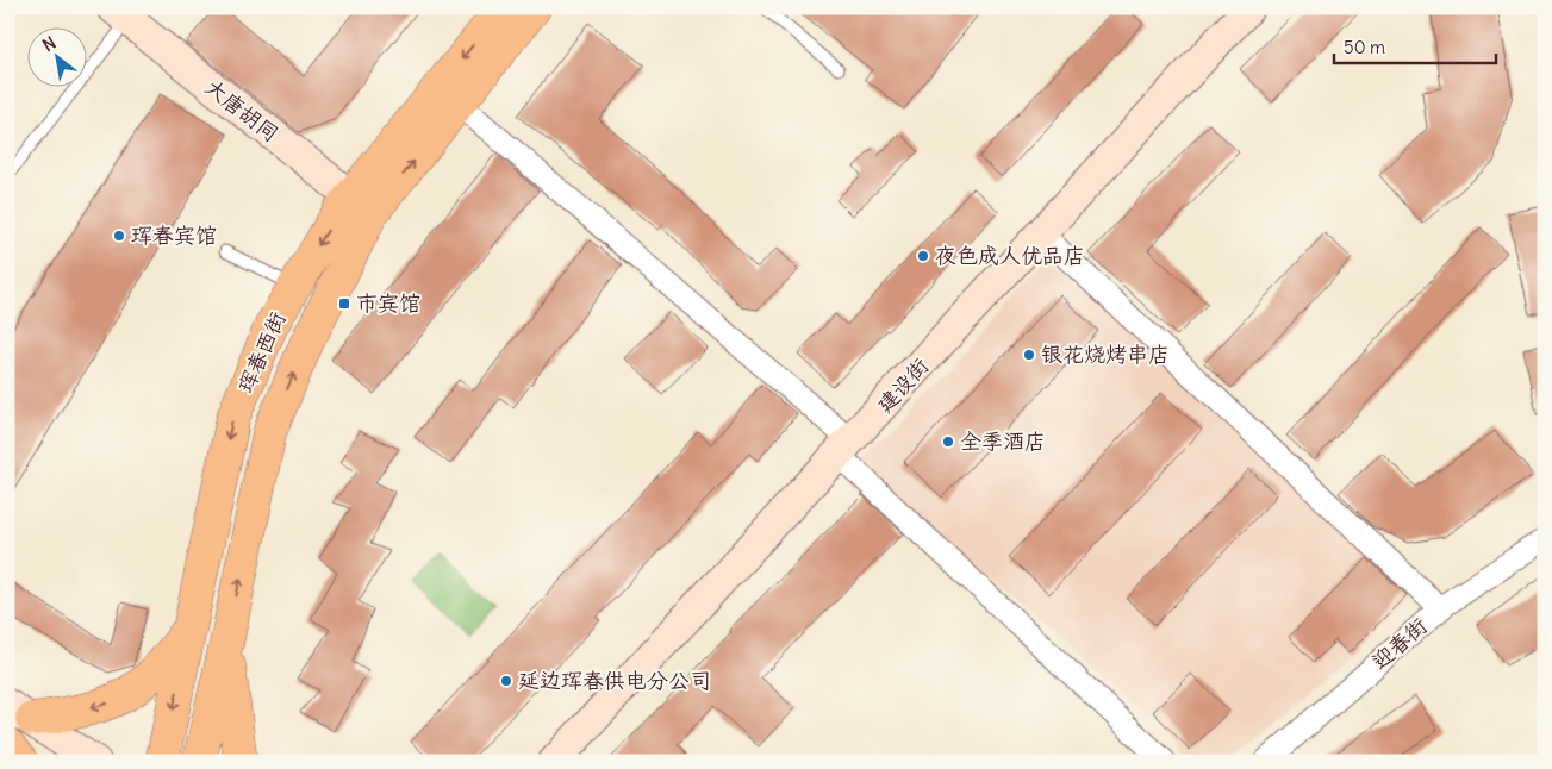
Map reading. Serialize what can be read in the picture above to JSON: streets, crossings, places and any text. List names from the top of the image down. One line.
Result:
{"streets":{"main road":["珲春西街"],"street":["大唐胡同","建设街","迎春街"]},"crossings":[["大唐胡同","珲春西街"]],"places":{"other":["珲春宾馆","夜色成人优品店","银花烧烤串店","全季酒店","延边珲春供电分公司"],"transit":["市宾馆"]},"scale_bar":"50 m","north":"top left"}
